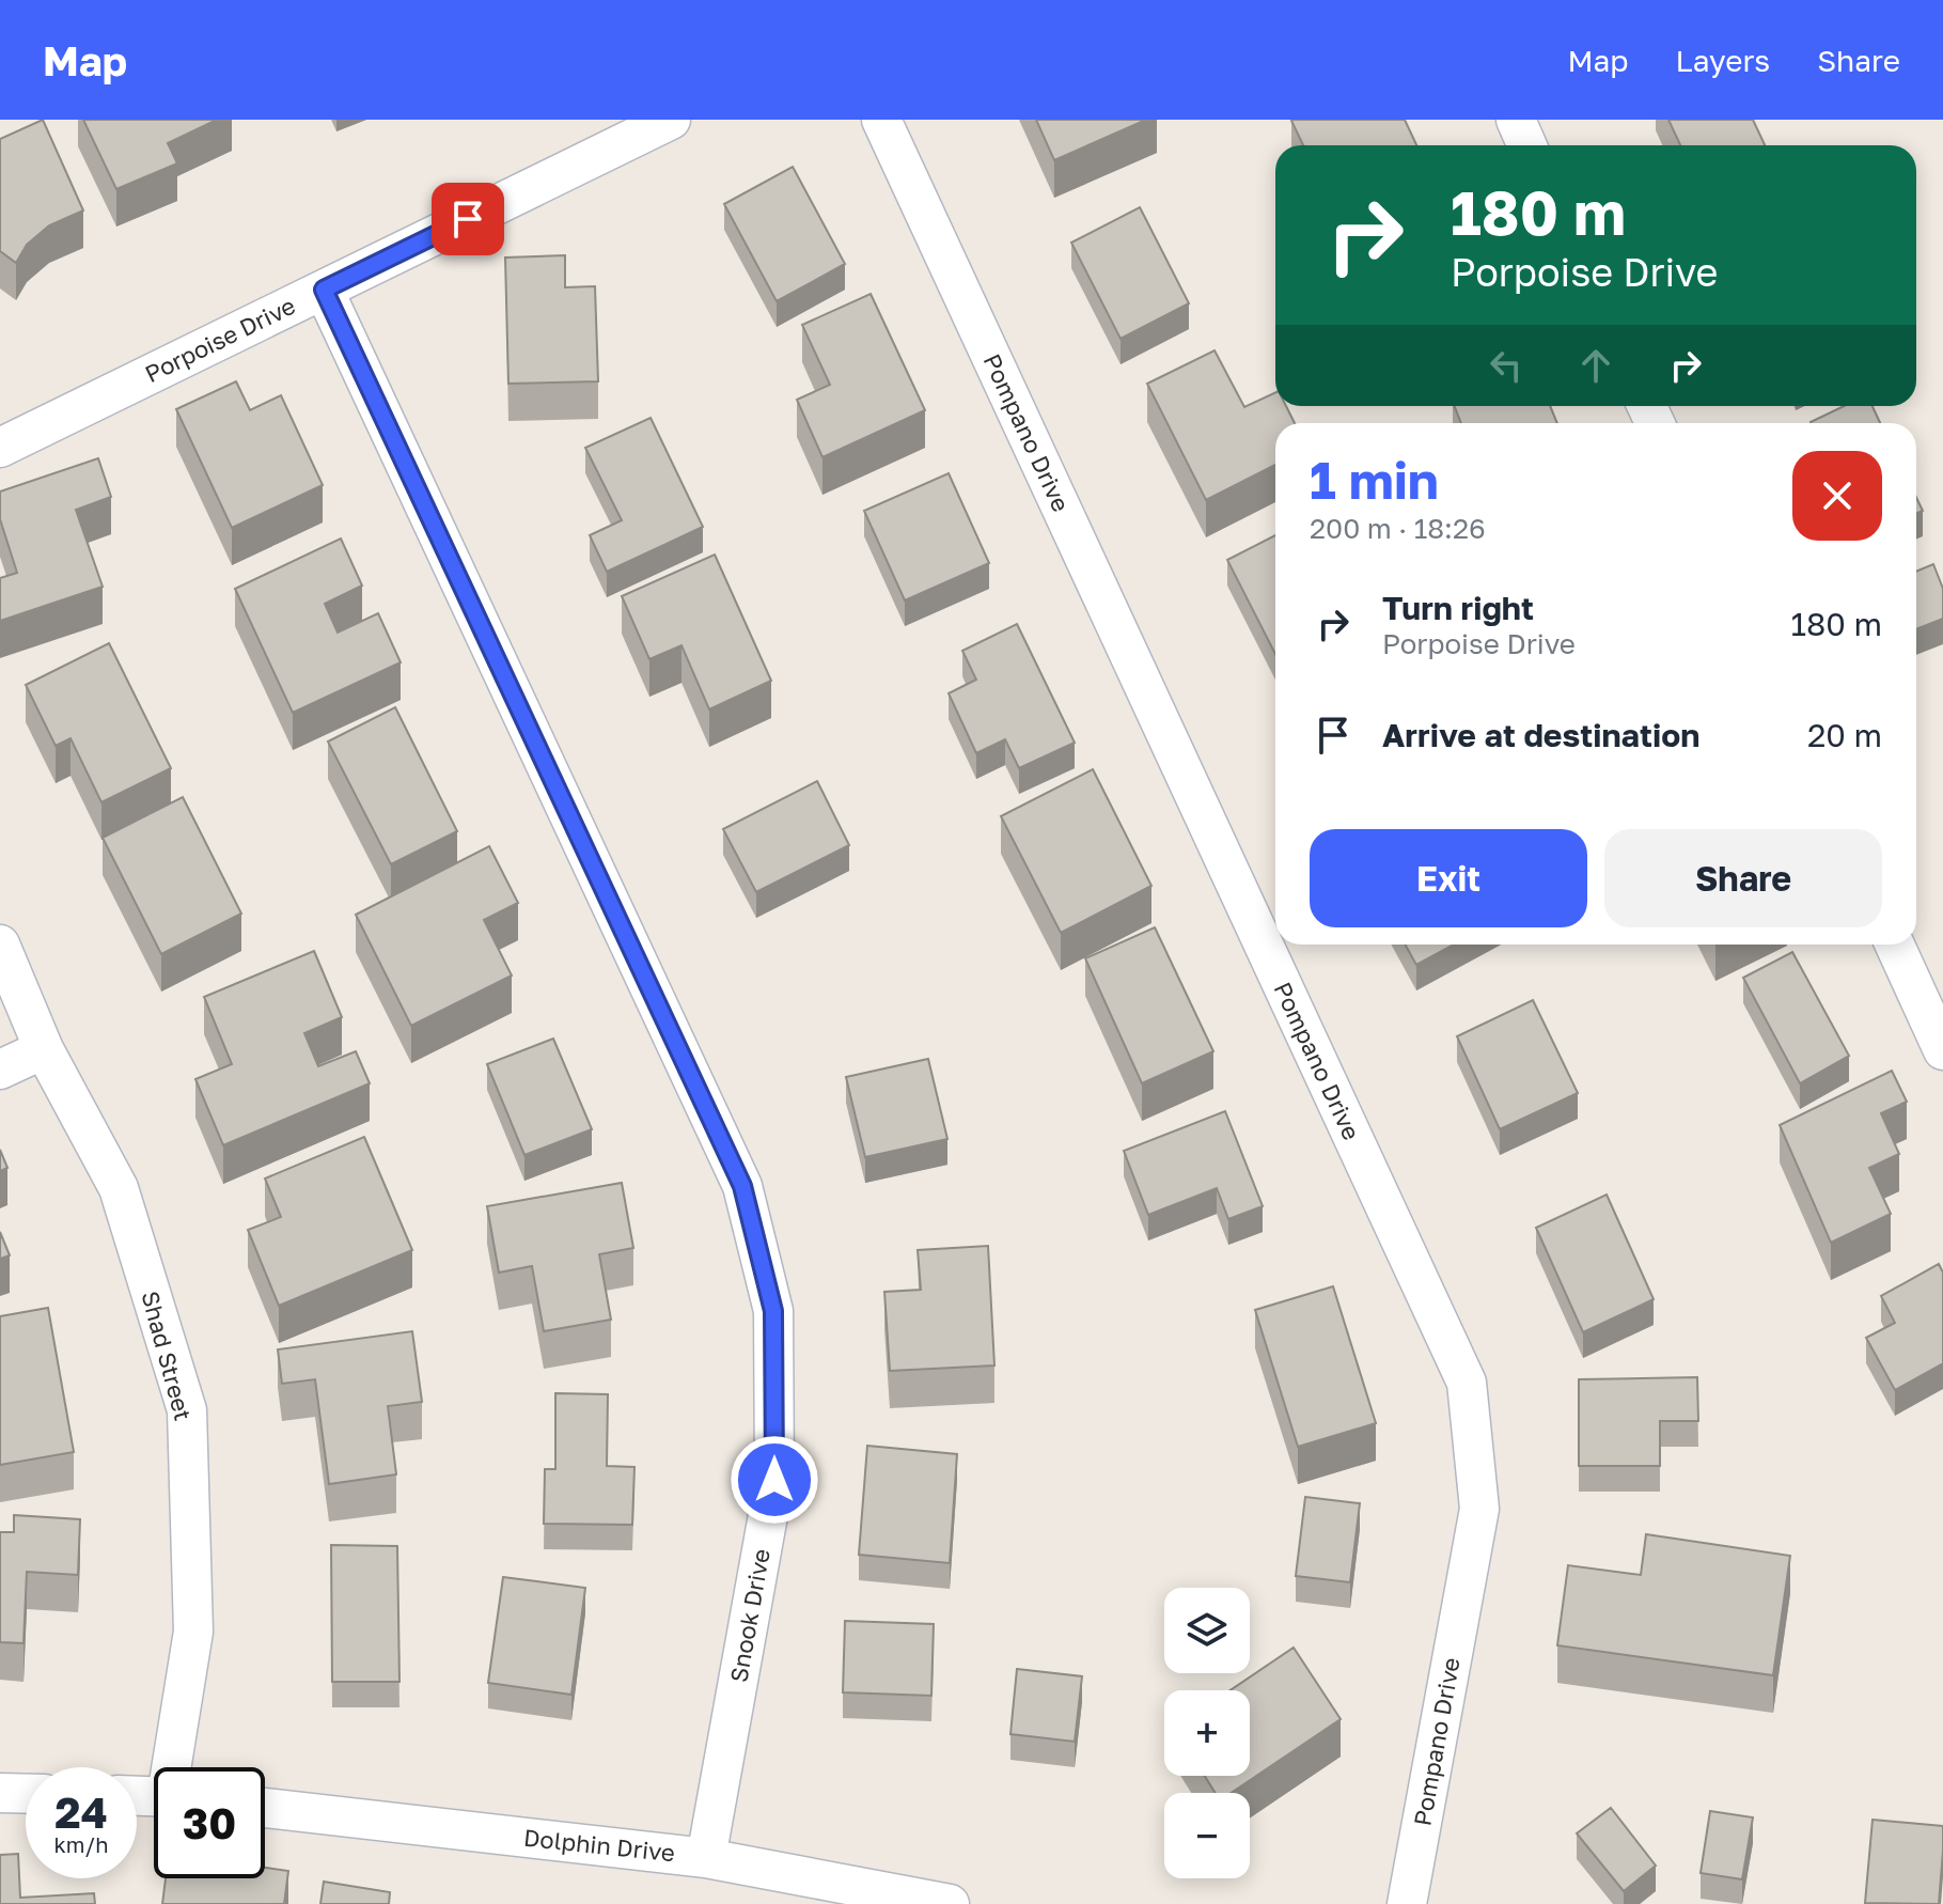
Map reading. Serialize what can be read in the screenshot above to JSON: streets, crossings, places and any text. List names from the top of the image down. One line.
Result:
{"streets":{"street":["Porpoise Drive","Pompano Drive","Shad Street","Snook Drive","Dolphin Drive"]},"crossings":[["Porpoise Drive","Snook Drive"],["Snook Drive","Dolphin Drive"]],"page":{"header":"Map","nav":["Map","Layers","Share"],"turn":["180 m","Porpoise Drive"],"heading":["1 min","200 m · 18:26"],"list":[{"name":"Turn right","note":"Porpoise Drive","value":"180 m"},{"name":"Arrive at destination","value":"20 m"}],"buttons":["Exit","Share"],"map_buttons":["+","−"],"speed":"24 km/h","limit":"30"}}
